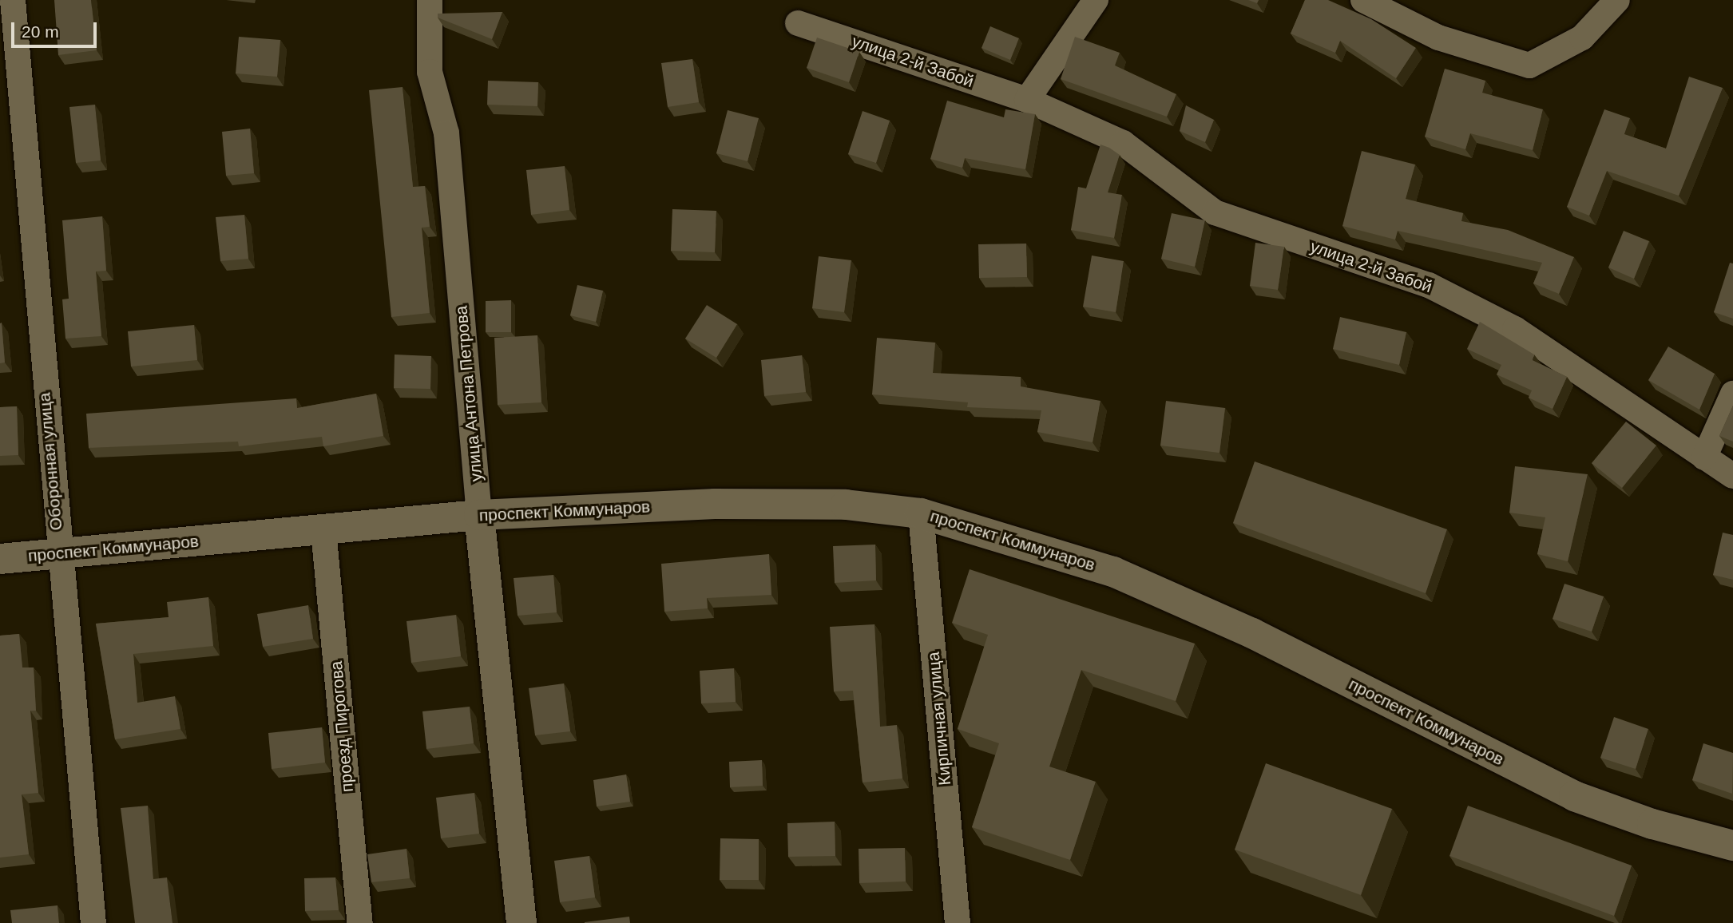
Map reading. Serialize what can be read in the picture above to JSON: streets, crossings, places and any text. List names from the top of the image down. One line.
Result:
{"streets":{"street":["улица 2-й Забой","улица Антона Петрова","Оборонная улица","проспект Коммунаров","Кирпичная улица","проезд Пирогова"]},"crossings":[["улица Антона Петрова","проспект Коммунаров"],["Оборонная улица","проспект Коммунаров"],["проспект Коммунаров","Кирпичная улица"],["проспект Коммунаров","проезд Пирогова"]],"scale_bar":"20 m"}
